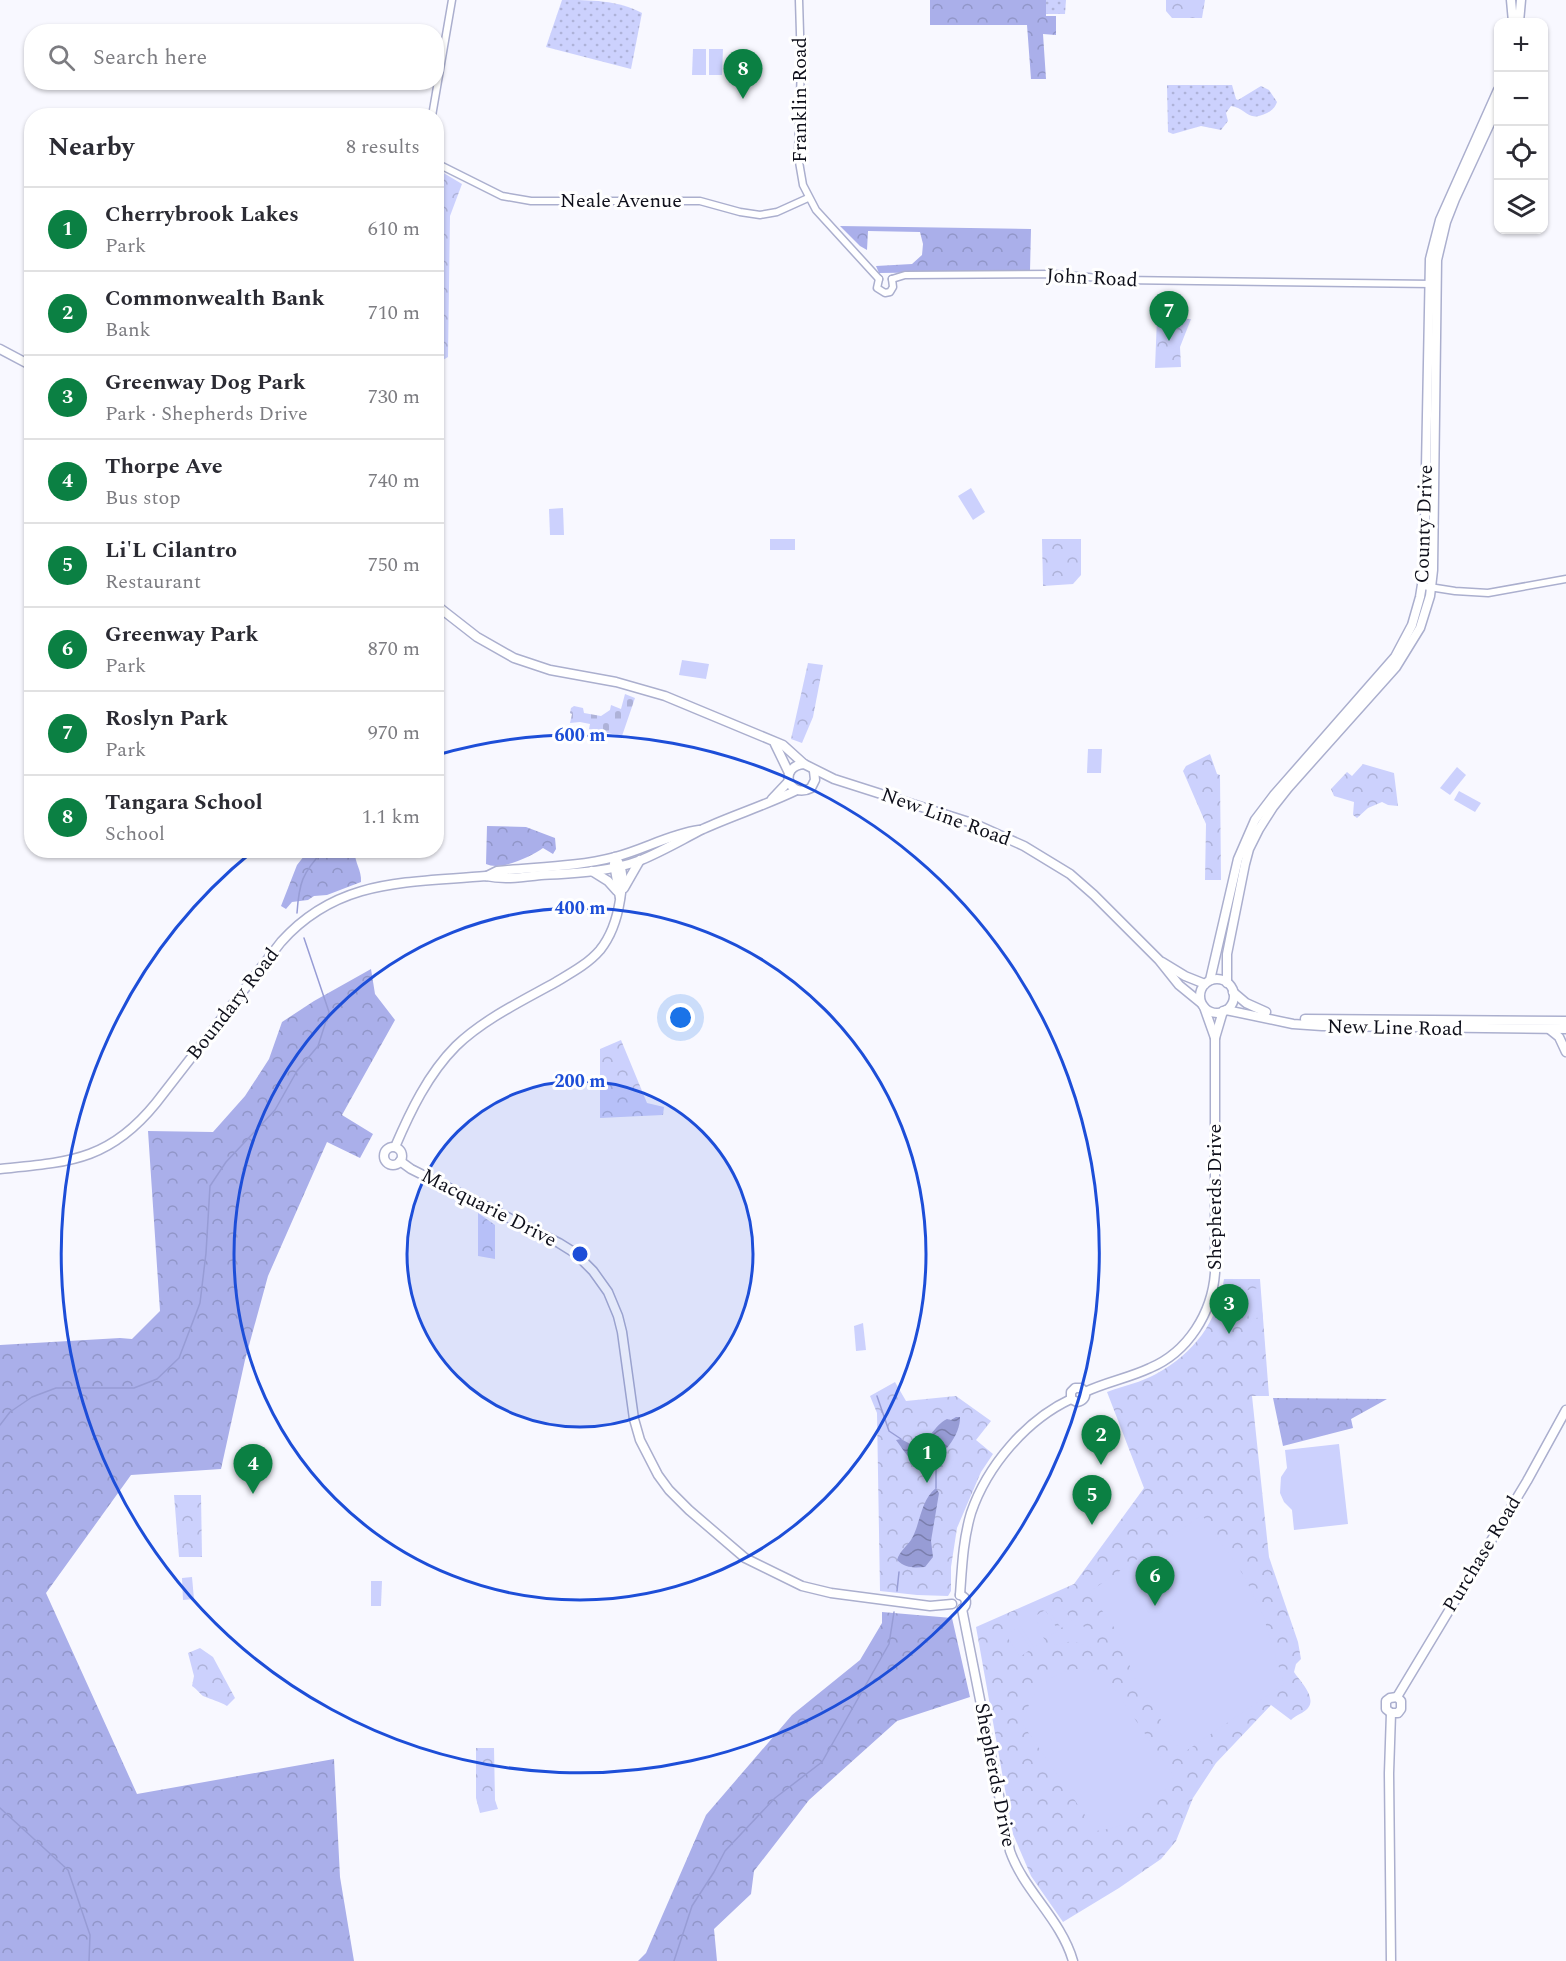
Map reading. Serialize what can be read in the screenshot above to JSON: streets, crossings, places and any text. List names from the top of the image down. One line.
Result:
{"streets":{"main road":["County Drive","New Line Road","Boundary Road","Shepherds Drive","Macquarie Drive","Purchase Road"],"street":["Franklin Road","Neale Avenue","John Road"]},"crossings":[["Franklin Road","Neale Avenue"],["Franklin Road","John Road"],["John Road","County Drive"],["County Drive","New Line Road"],["County Drive","Shepherds Drive"],["New Line Road","Boundary Road"],["New Line Road","Shepherds Drive"],["Shepherds Drive","Macquarie Drive"]],"page":{"map_buttons":["+","−"],"search":"Search here","pins":["8","7","3","2","1","4","5","6"],"heading":["Nearby","8 results"],"list":[{"mark":"1","name":"Cherrybrook Lakes","note":"Park","value":"610 m"},{"mark":"2","name":"Commonwealth Bank","note":"Bank","value":"710 m"},{"mark":"3","name":"Greenway Dog Park","note":"Park · Shepherds Drive","value":"730 m"},{"mark":"4","name":"Thorpe Ave","note":"Bus stop","value":"740 m"},{"mark":"5","name":"Li'L Cilantro","note":"Restaurant","value":"750 m"},{"mark":"6","name":"Greenway Park","note":"Park","value":"870 m"},{"mark":"7","name":"Roslyn Park","note":"Park","value":"970 m"},{"mark":"8","name":"Tangara School","note":"School","value":"1.1 km"}]},"rings":["600 m","400 m","200 m"]}
